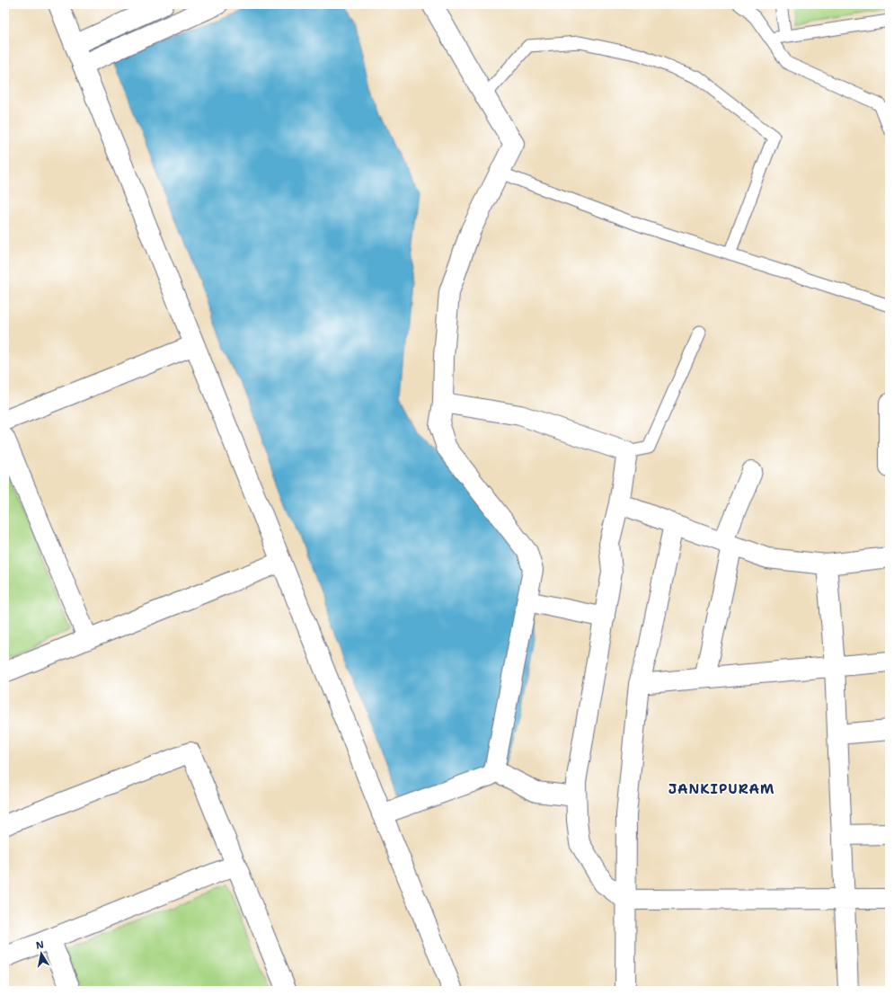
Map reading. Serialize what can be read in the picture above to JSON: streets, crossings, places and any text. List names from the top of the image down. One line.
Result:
{"districts":["JANKIPURAM"],"north":"top"}
